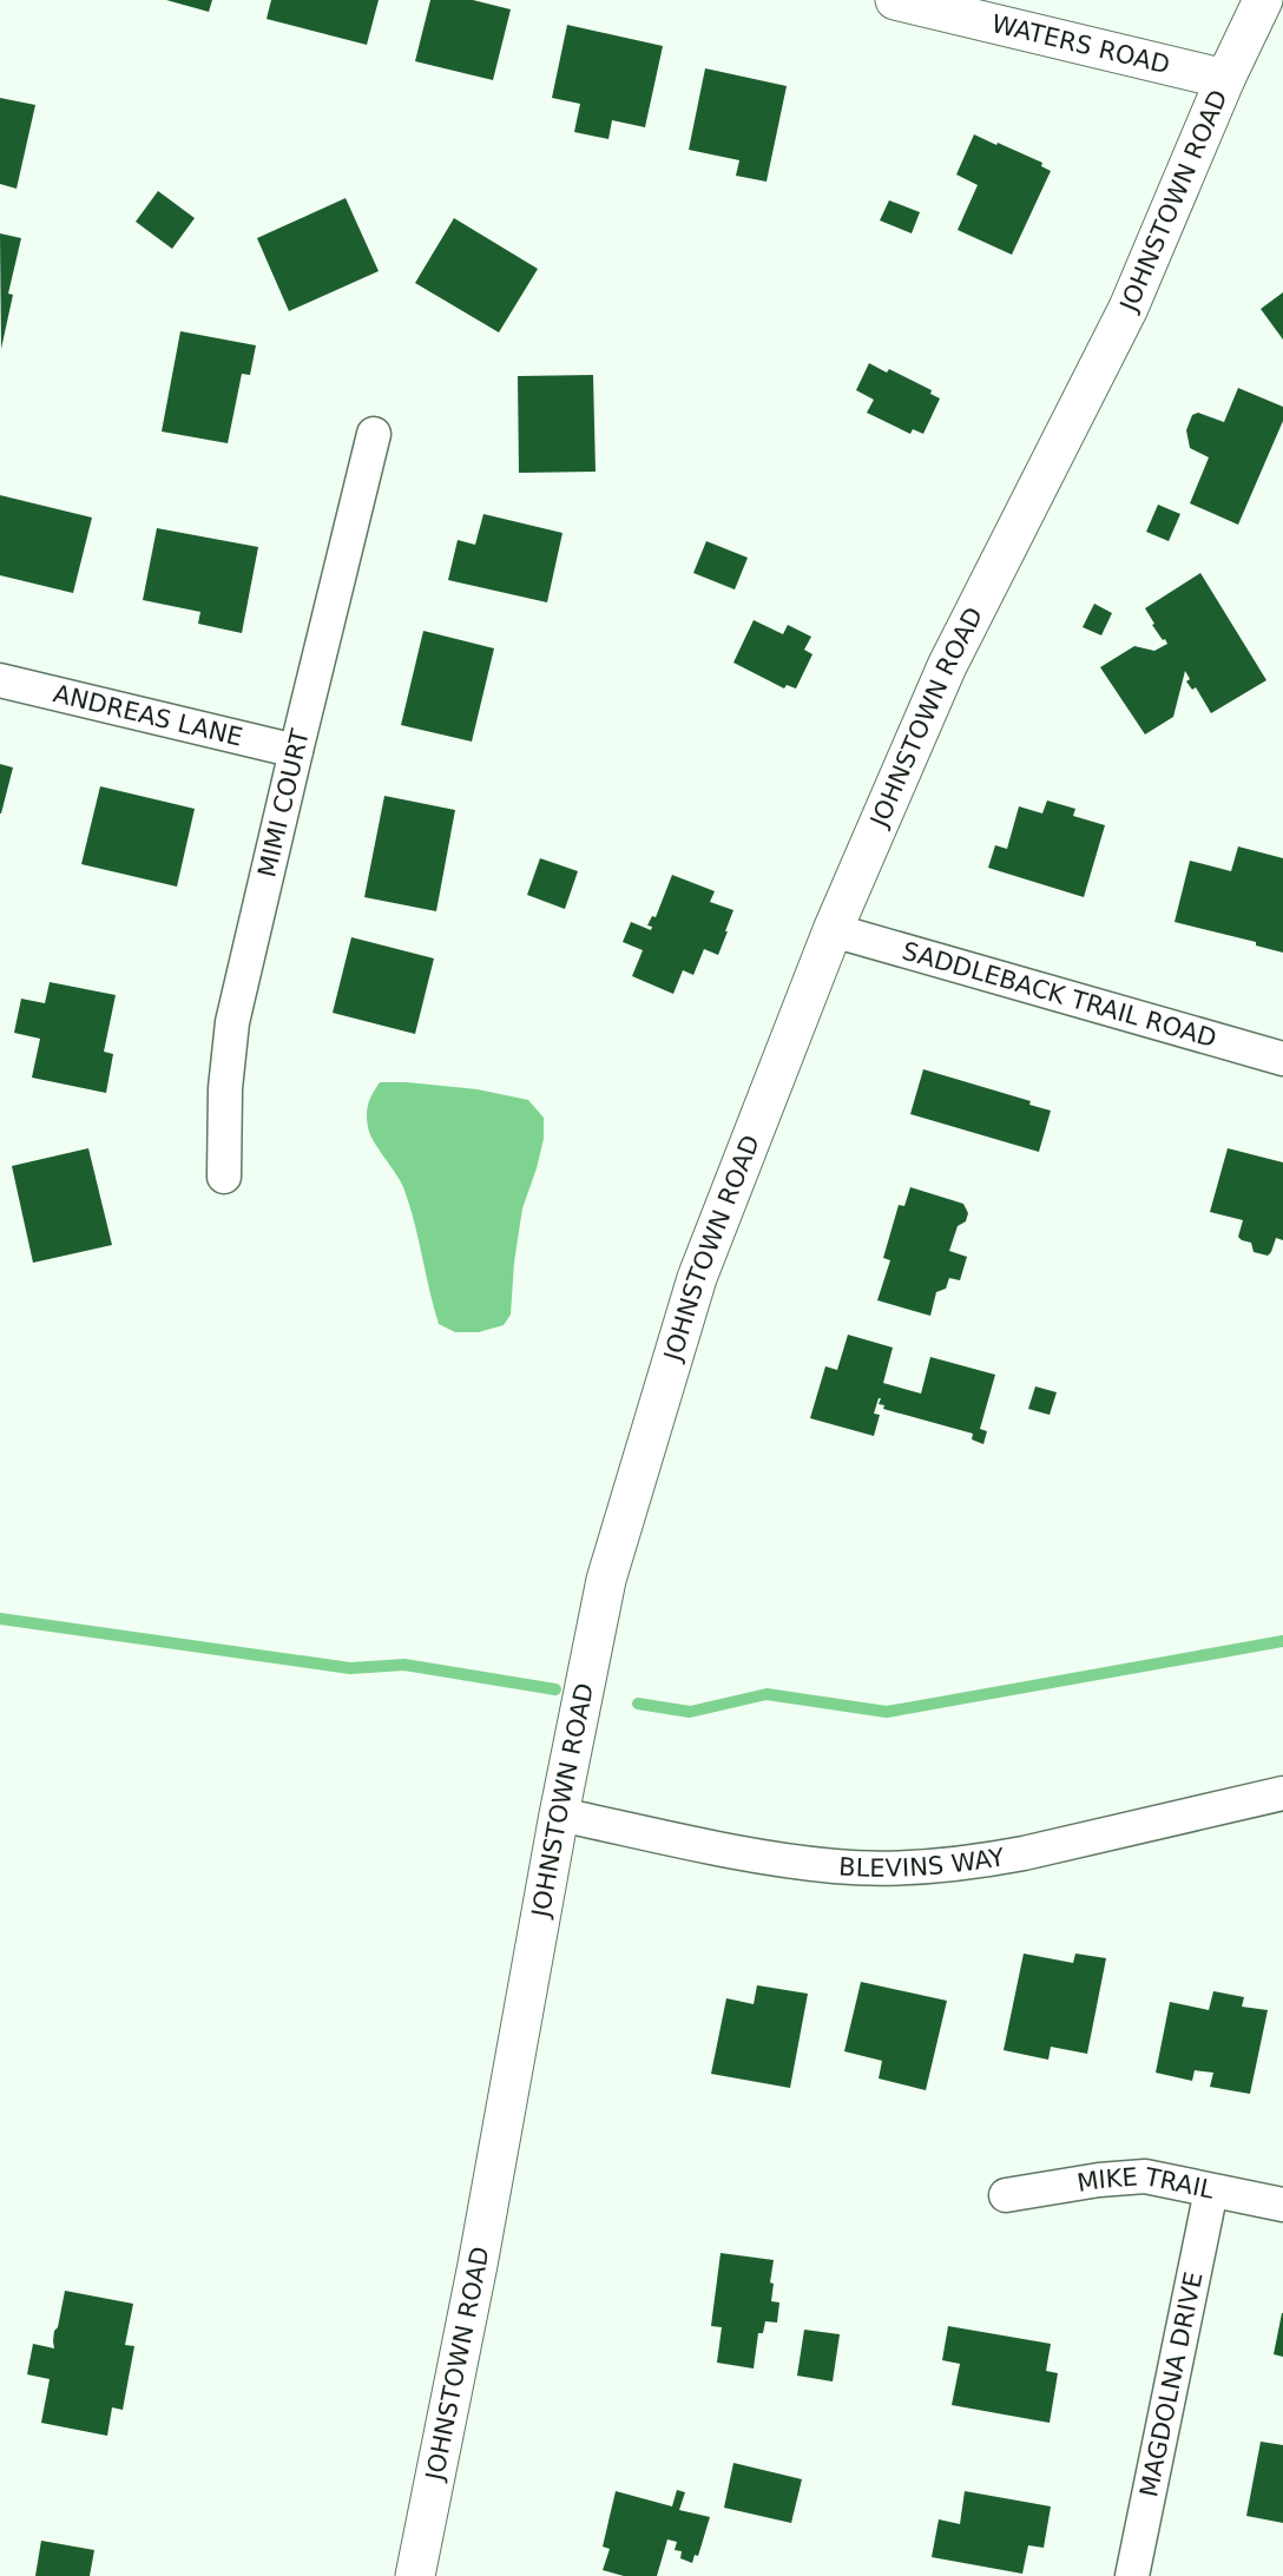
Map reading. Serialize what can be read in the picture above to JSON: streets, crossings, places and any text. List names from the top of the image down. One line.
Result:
{"streets":{"main road":["WATERS ROAD","JOHNSTOWN ROAD"],"street":["ANDREAS LANE","MIMI COURT","SADDLEBACK TRAIL ROAD","BLEVINS WAY","MIKE TRAIL","MAGDOLNA DRIVE"]},"crossings":[["WATERS ROAD","JOHNSTOWN ROAD"],["JOHNSTOWN ROAD","SADDLEBACK TRAIL ROAD"],["JOHNSTOWN ROAD","BLEVINS WAY"],["ANDREAS LANE","MIMI COURT"],["MIKE TRAIL","MAGDOLNA DRIVE"]]}
